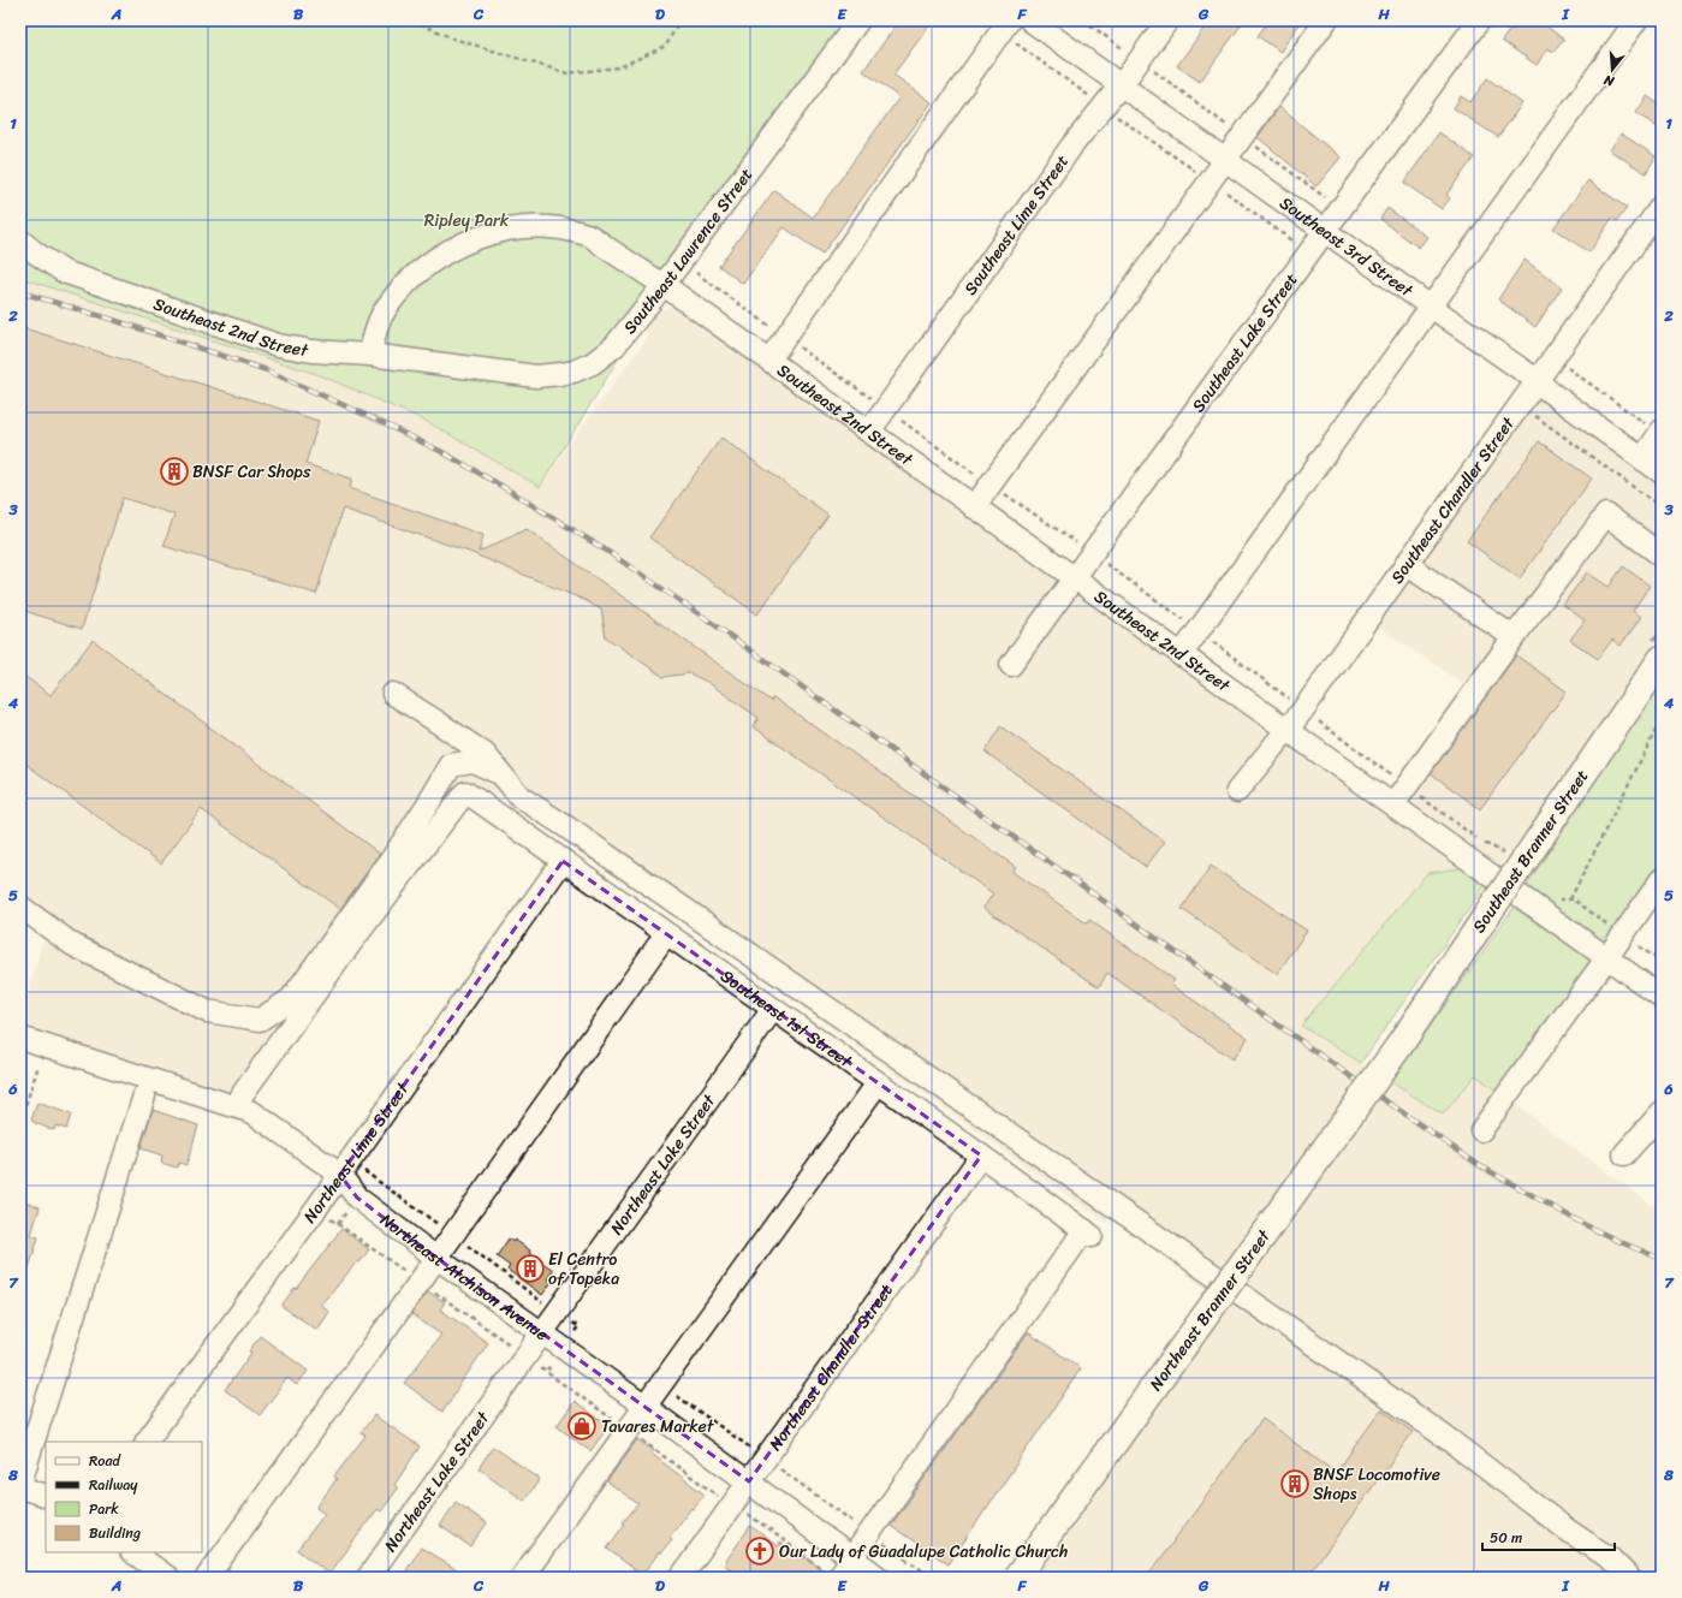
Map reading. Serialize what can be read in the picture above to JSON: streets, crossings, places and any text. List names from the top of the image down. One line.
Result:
{"streets":{"main road":["Southeast Branner Street","Northeast Branner Street"],"street":["Southeast Lime Street","Southeast 3rd Street","Southeast Lawrence Street","Southeast 2nd Street","Southeast Lake Street","Southeast Chandler Street","Southeast 1st Street","Northeast Lime Street","Northeast Lake Street","Northeast Atchison Avenue","Northeast Chandler Street"]},"crossings":[["Southeast Lime Street","Southeast 3rd Street"],["Southeast Lime Street","Southeast 2nd Street"],["Southeast 3rd Street","Southeast Lake Street"],["Southeast 3rd Street","Southeast Chandler Street"],["Southeast Lawrence Street","Southeast 2nd Street"],["Southeast 2nd Street","Southeast Lake Street"],["Southeast 2nd Street","Southeast Chandler Street"],["Southeast Branner Street","Northeast Branner Street"],["Southeast 1st Street","Northeast Lime Street"],["Southeast 1st Street","Northeast Lake Street"],["Southeast 1st Street","Northeast Atchison Avenue"],["Southeast 1st Street","Northeast Chandler Street"],["Northeast Lime Street","Northeast Atchison Avenue"],["Northeast Lake Street","Northeast Atchison Avenue"],["Northeast Atchison Avenue","Northeast Chandler Street"]],"parks":["Ripley Park"],"places":{"building":["BNSF Car Shops","El Centro of Topeka","BNSF Locomotive Shops"],"shop":["Tavares Market"],"church":["Our Lady of Guadalupe Catholic Church"]},"legend":["Road","Railway","Park","Building"],"scale_bar":"50 m","north":"bottom","grid":{"columns":["A","B","C","D","E","F","G","H","I"],"rows":["1","2","3","4","5","6","7","8"]}}
